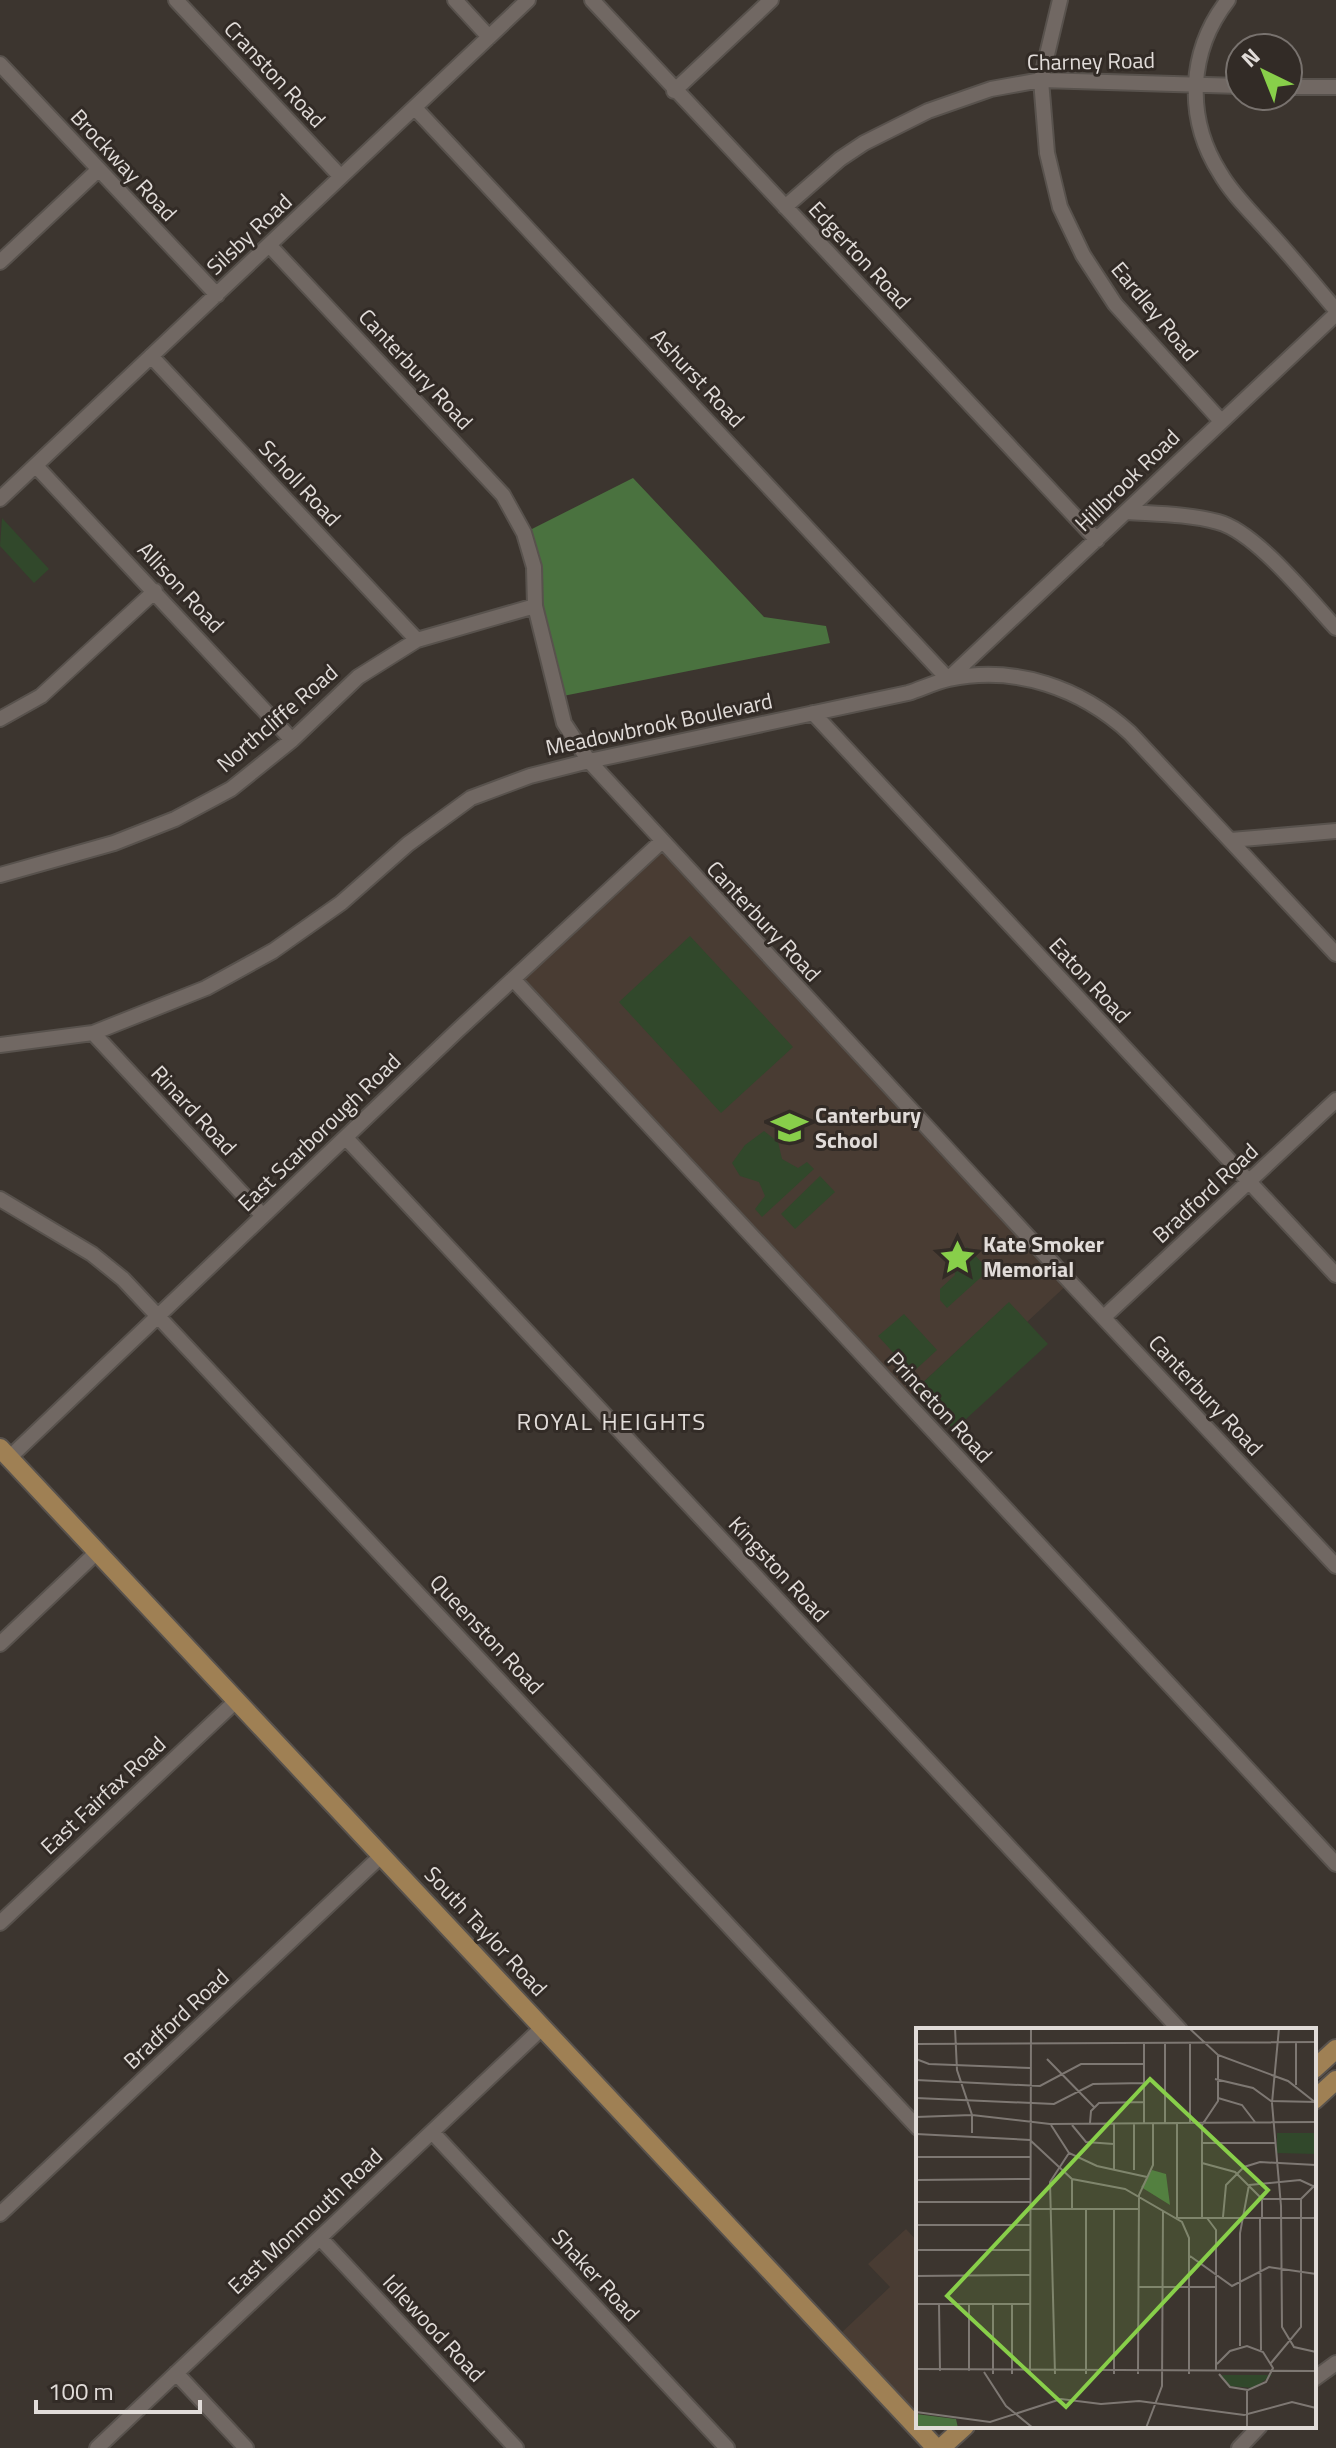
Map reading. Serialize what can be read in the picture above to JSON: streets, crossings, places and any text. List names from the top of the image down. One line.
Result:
{"streets":{"main road":["South Taylor Road"],"street":["Charney Road","Cranston Road","Brockway Road","Silsby Road","Edgerton Road","Eardley Road","Canterbury Road","Ashurst Road","Hillbrook Road","Scholl Road","Allison Road","Northcliffe Road","Meadowbrook Boulevard","Eaton Road","Rinard Road","East Scarborough Road","Bradford Road","Princeton Road","Kingston Road","Queenston Road","East Fairfax Road","East Monmouth Road","Shaker Road","Idlewood Road"]},"crossings":[["Charney Road","Edgerton Road"],["Charney Road","Eardley Road"],["Cranston Road","Silsby Road"],["Brockway Road","Silsby Road"],["Silsby Road","Canterbury Road"],["Silsby Road","Ashurst Road"],["Silsby Road","Scholl Road"],["Silsby Road","Allison Road"],["Edgerton Road","Hillbrook Road"],["Eardley Road","Hillbrook Road"],["Canterbury Road","Northcliffe Road"],["Canterbury Road","Meadowbrook Boulevard"],["Canterbury Road","East Scarborough Road"],["Canterbury Road","Bradford Road"],["Ashurst Road","Hillbrook Road"],["Ashurst Road","Meadowbrook Boulevard"],["Hillbrook Road","Meadowbrook Boulevard"],["Scholl Road","Northcliffe Road"],["Allison Road","Northcliffe Road"],["Meadowbrook Boulevard","Eaton Road"],["Meadowbrook Boulevard","Rinard Road"],["Eaton Road","Bradford Road"],["Rinard Road","East Scarborough Road"],["East Scarborough Road","Princeton Road"],["East Scarborough Road","Kingston Road"],["East Scarborough Road","Queenston Road"],["East Scarborough Road","South Taylor Road"],["Bradford Road","South Taylor Road"],["East Fairfax Road","South Taylor Road"],["South Taylor Road","East Monmouth Road"],["East Monmouth Road","Shaker Road"],["East Monmouth Road","Idlewood Road"]],"districts":["ROYAL HEIGHTS"],"places":{"school or university":["Canterbury School"],"place":["Kate Smoker Memorial"]},"scale_bar":"100 m","north":"top left"}
